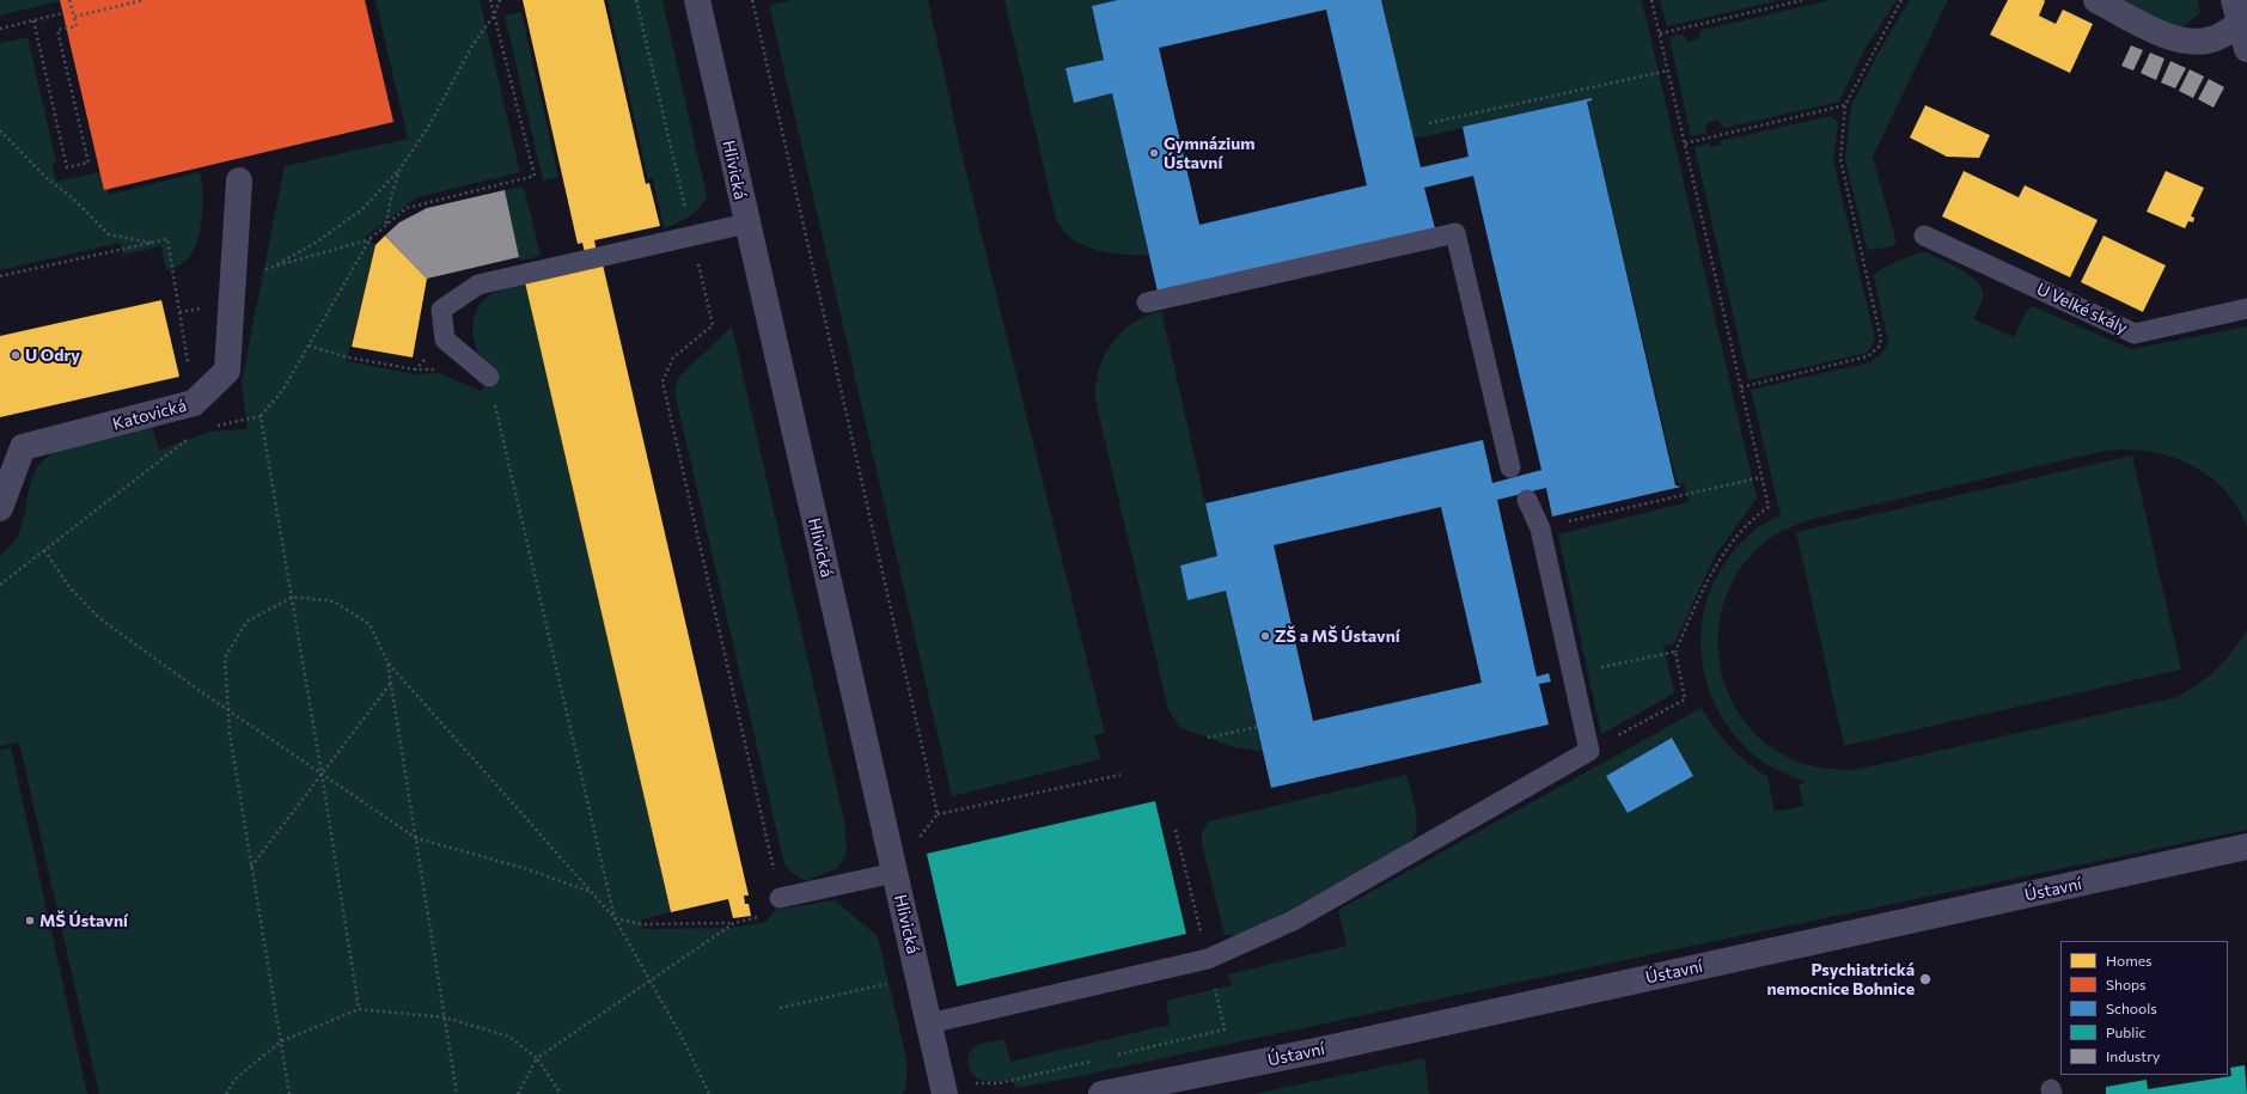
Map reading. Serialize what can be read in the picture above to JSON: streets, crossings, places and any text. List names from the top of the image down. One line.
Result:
{"streets":{"street":["Hlivická","Katovická","Ústavní"],"lane":["U Velké skály"]},"places":["Gymnázium Ústavní","U Odry","ZŠ a MŠ Ústavní","MŠ Ústavní","Psychiatrická nemocnice Bohnice"],"legend":["Homes","Shops","Schools","Public","Industry"]}
